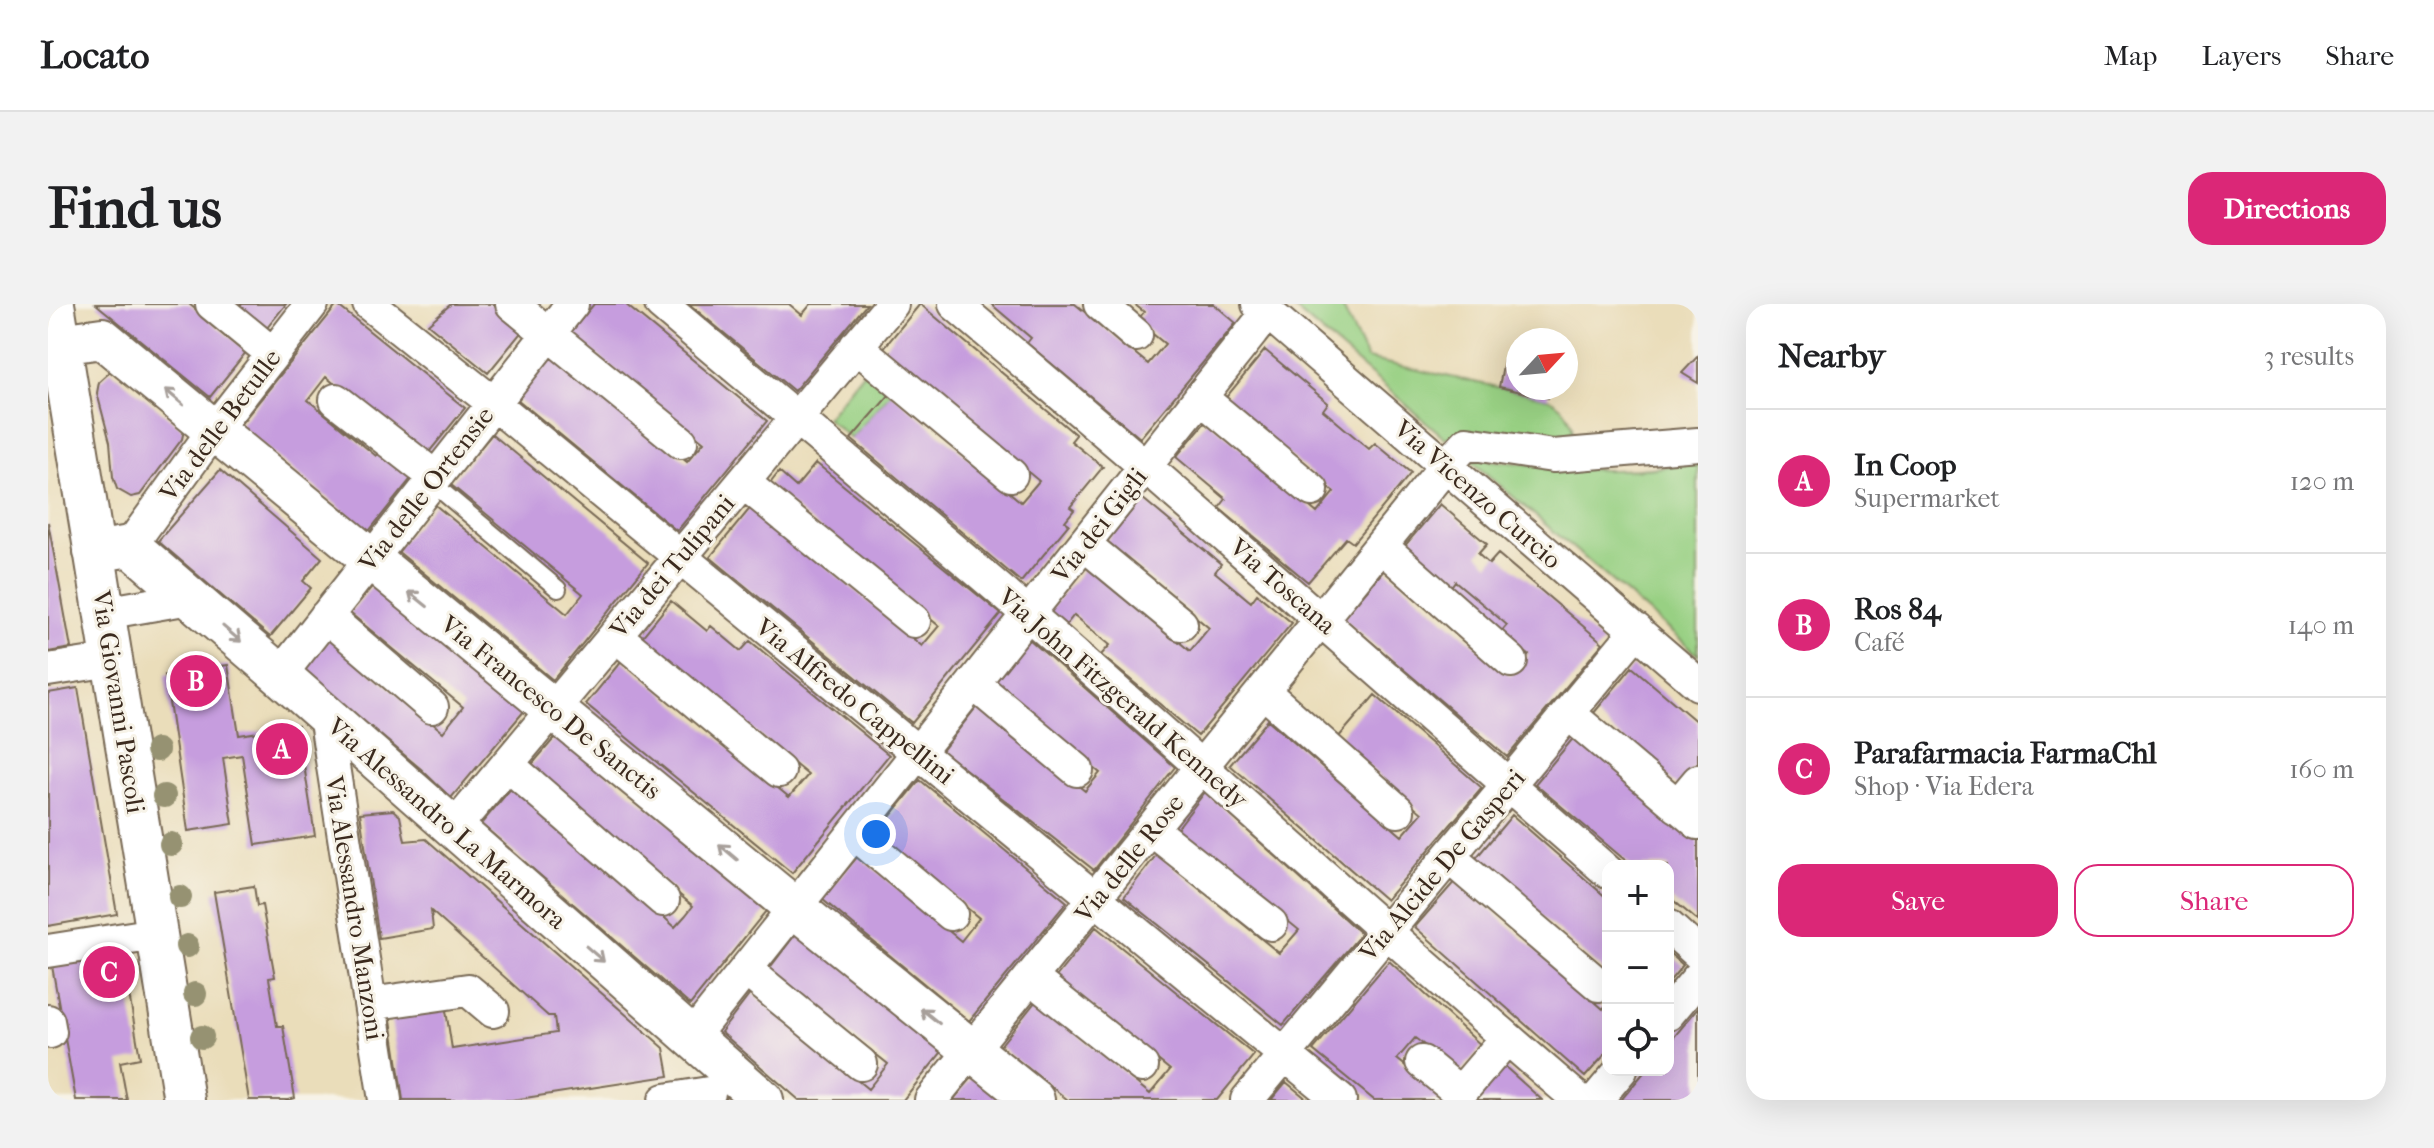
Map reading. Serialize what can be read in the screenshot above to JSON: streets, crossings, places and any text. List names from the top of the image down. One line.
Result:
{"streets":{"street":["Via delle Betulle","Via delle Ortensie","Via Vicenzo Curcio","Via dei Gigli","Via dei Tulipani","Via Toscana","Via John Fitzgerald Kennedy","Via Alfredo Cappellini","Via Giovanni Pascoli","Via Francesco De Sanctis","Via Alessandro La Marmora","Via delle Rose","Via Alcide De Gasperi","Via Alessandro Manzoni"]},"crossings":[["Via delle Betulle","Via Giovanni Pascoli"],["Via delle Betulle","Via Francesco De Sanctis"],["Via delle Betulle","Via Alessandro La Marmora"],["Via delle Ortensie","Via Alfredo Cappellini"],["Via delle Ortensie","Via Francesco De Sanctis"],["Via delle Ortensie","Via Alessandro La Marmora"],["Via Vicenzo Curcio","Via dei Gigli"],["Via Vicenzo Curcio","Via delle Rose"],["Via Vicenzo Curcio","Via Alcide De Gasperi"],["Via dei Gigli","Via Toscana"],["Via dei Gigli","Via John Fitzgerald Kennedy"],["Via dei Gigli","Via Alfredo Cappellini"],["Via dei Gigli","Via Francesco De Sanctis"],["Via dei Gigli","Via Alessandro La Marmora"],["Via dei Tulipani","Via John Fitzgerald Kennedy"],["Via dei Tulipani","Via Alfredo Cappellini"],["Via dei Tulipani","Via Francesco De Sanctis"],["Via dei Tulipani","Via Alessandro La Marmora"],["Via Toscana","Via delle Rose"],["Via Toscana","Via Alcide De Gasperi"],["Via John Fitzgerald Kennedy","Via delle Rose"],["Via John Fitzgerald Kennedy","Via Alcide De Gasperi"],["Via Alfredo Cappellini","Via delle Rose"],["Via Alfredo Cappellini","Via Alcide De Gasperi"],["Via Giovanni Pascoli","Via Francesco De Sanctis"],["Via Giovanni Pascoli","Via Alessandro La Marmora"],["Via Francesco De Sanctis","Via delle Rose"],["Via Alessandro La Marmora","Via Alessandro Manzoni"]],"north":"top right","page":{"header":"Locato","nav":["Map","Layers","Share"],"buttons":["Directions",["Save","Share"]],"title":"Find us","heading":["Nearby","3 results"],"list":[{"mark":"A","name":"In Coop","note":"Supermarket","value":"120 m"},{"mark":"B","name":"Ros 84","note":"Café","value":"140 m"},{"mark":"C","name":"Parafarmacia FarmaChl","note":"Shop · Via Edera","value":"160 m"}],"pins":["B","A","C"],"map_buttons":["+","−"]}}
